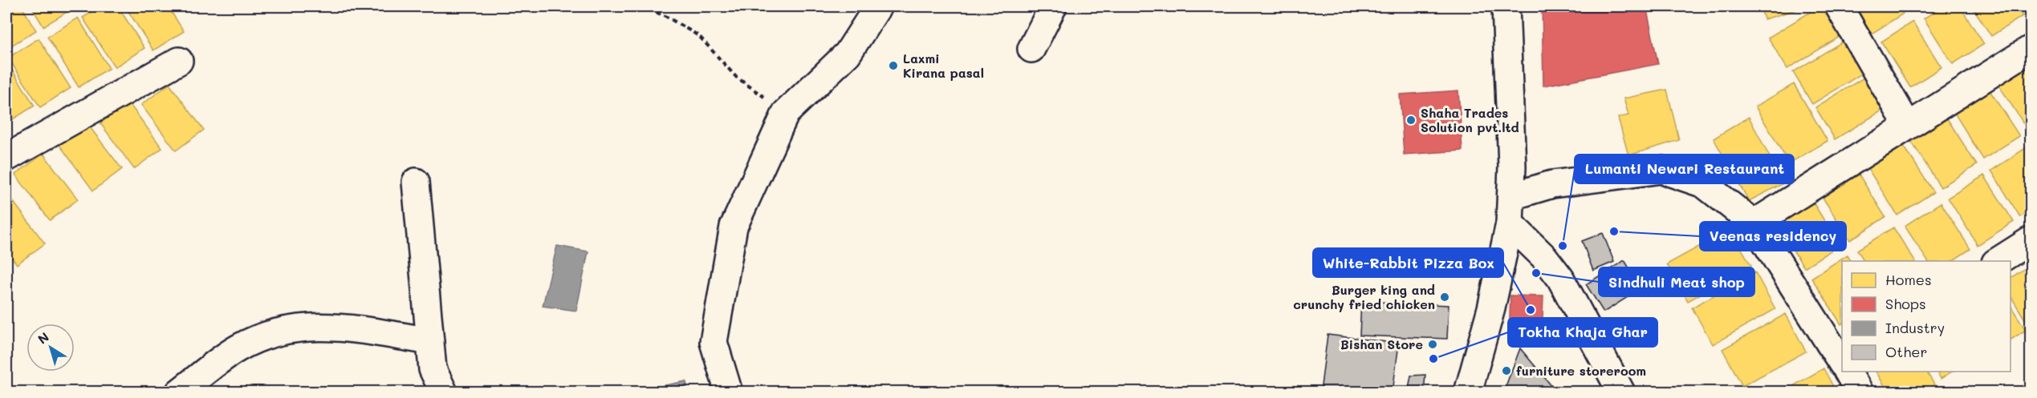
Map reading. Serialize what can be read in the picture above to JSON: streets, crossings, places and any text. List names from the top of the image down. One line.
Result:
{"places":["Laxmi Kirana pasal","Shaha Trades Solution pvt.ltd","Veenas residency","Lumanti Newari Restaurant","Sindhuli Meat shop","Burger king and crunchy fried chicken","White-Rabbit Pizza Box","Bishan Store","Tokha Khaja Ghar","furniture storeroom"],"legend":["Homes","Shops","Industry","Other"],"north":"top left"}
